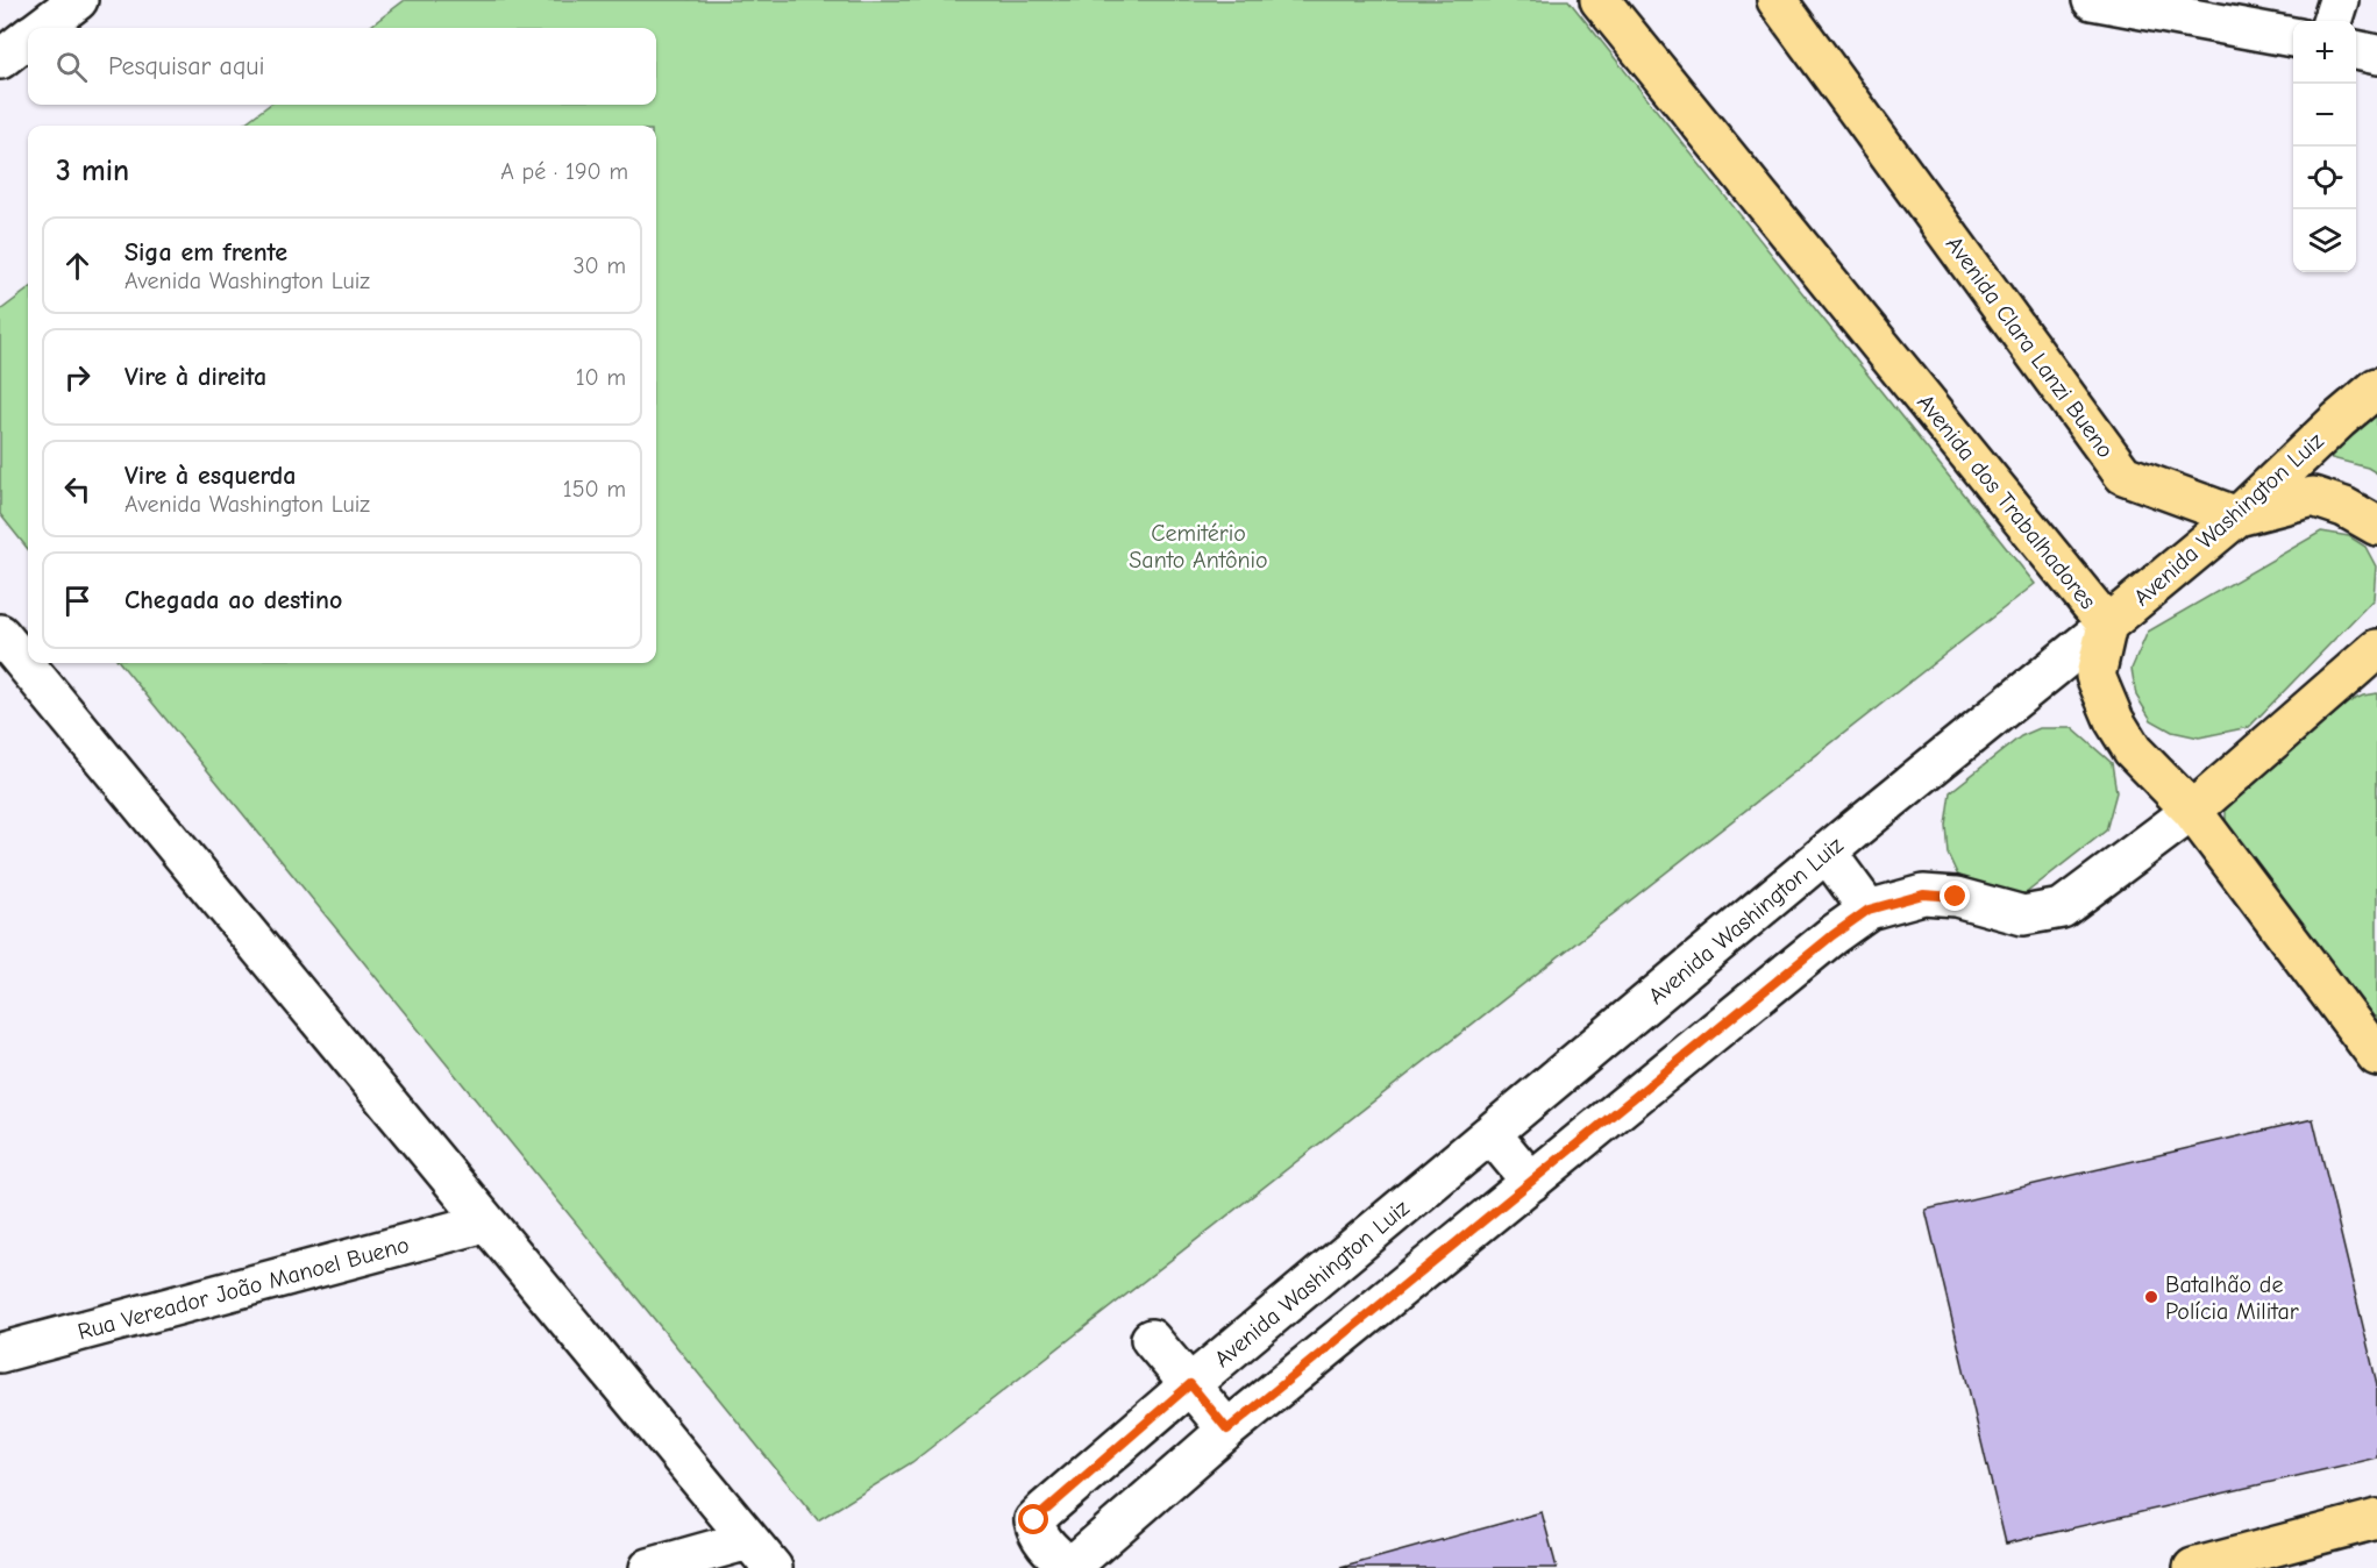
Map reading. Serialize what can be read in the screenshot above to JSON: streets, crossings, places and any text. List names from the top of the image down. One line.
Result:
{"streets":{"main road":["Avenida Clara Lanzi Bueno","Avenida dos Trabalhadores","Avenida Washington Luiz"],"street":["Rua Vereador João Manoel Bueno"]},"crossings":[["Avenida Clara Lanzi Bueno","Avenida Washington Luiz"],["Avenida dos Trabalhadores","Avenida Washington Luiz"]],"parks":["Cemitério Santo Antônio"],"places":["Batalhão de Polícia Militar"],"page":{"map_buttons":["+","−"],"search":"Pesquisar aqui","heading":["3 min","A pé · 190 m"],"list":[["Siga em frente","Avenida Washington Luiz","30 m"],["Vire à direita","10 m"],["Vire à esquerda","Avenida Washington Luiz","150 m"],"Chegada ao destino"]}}
